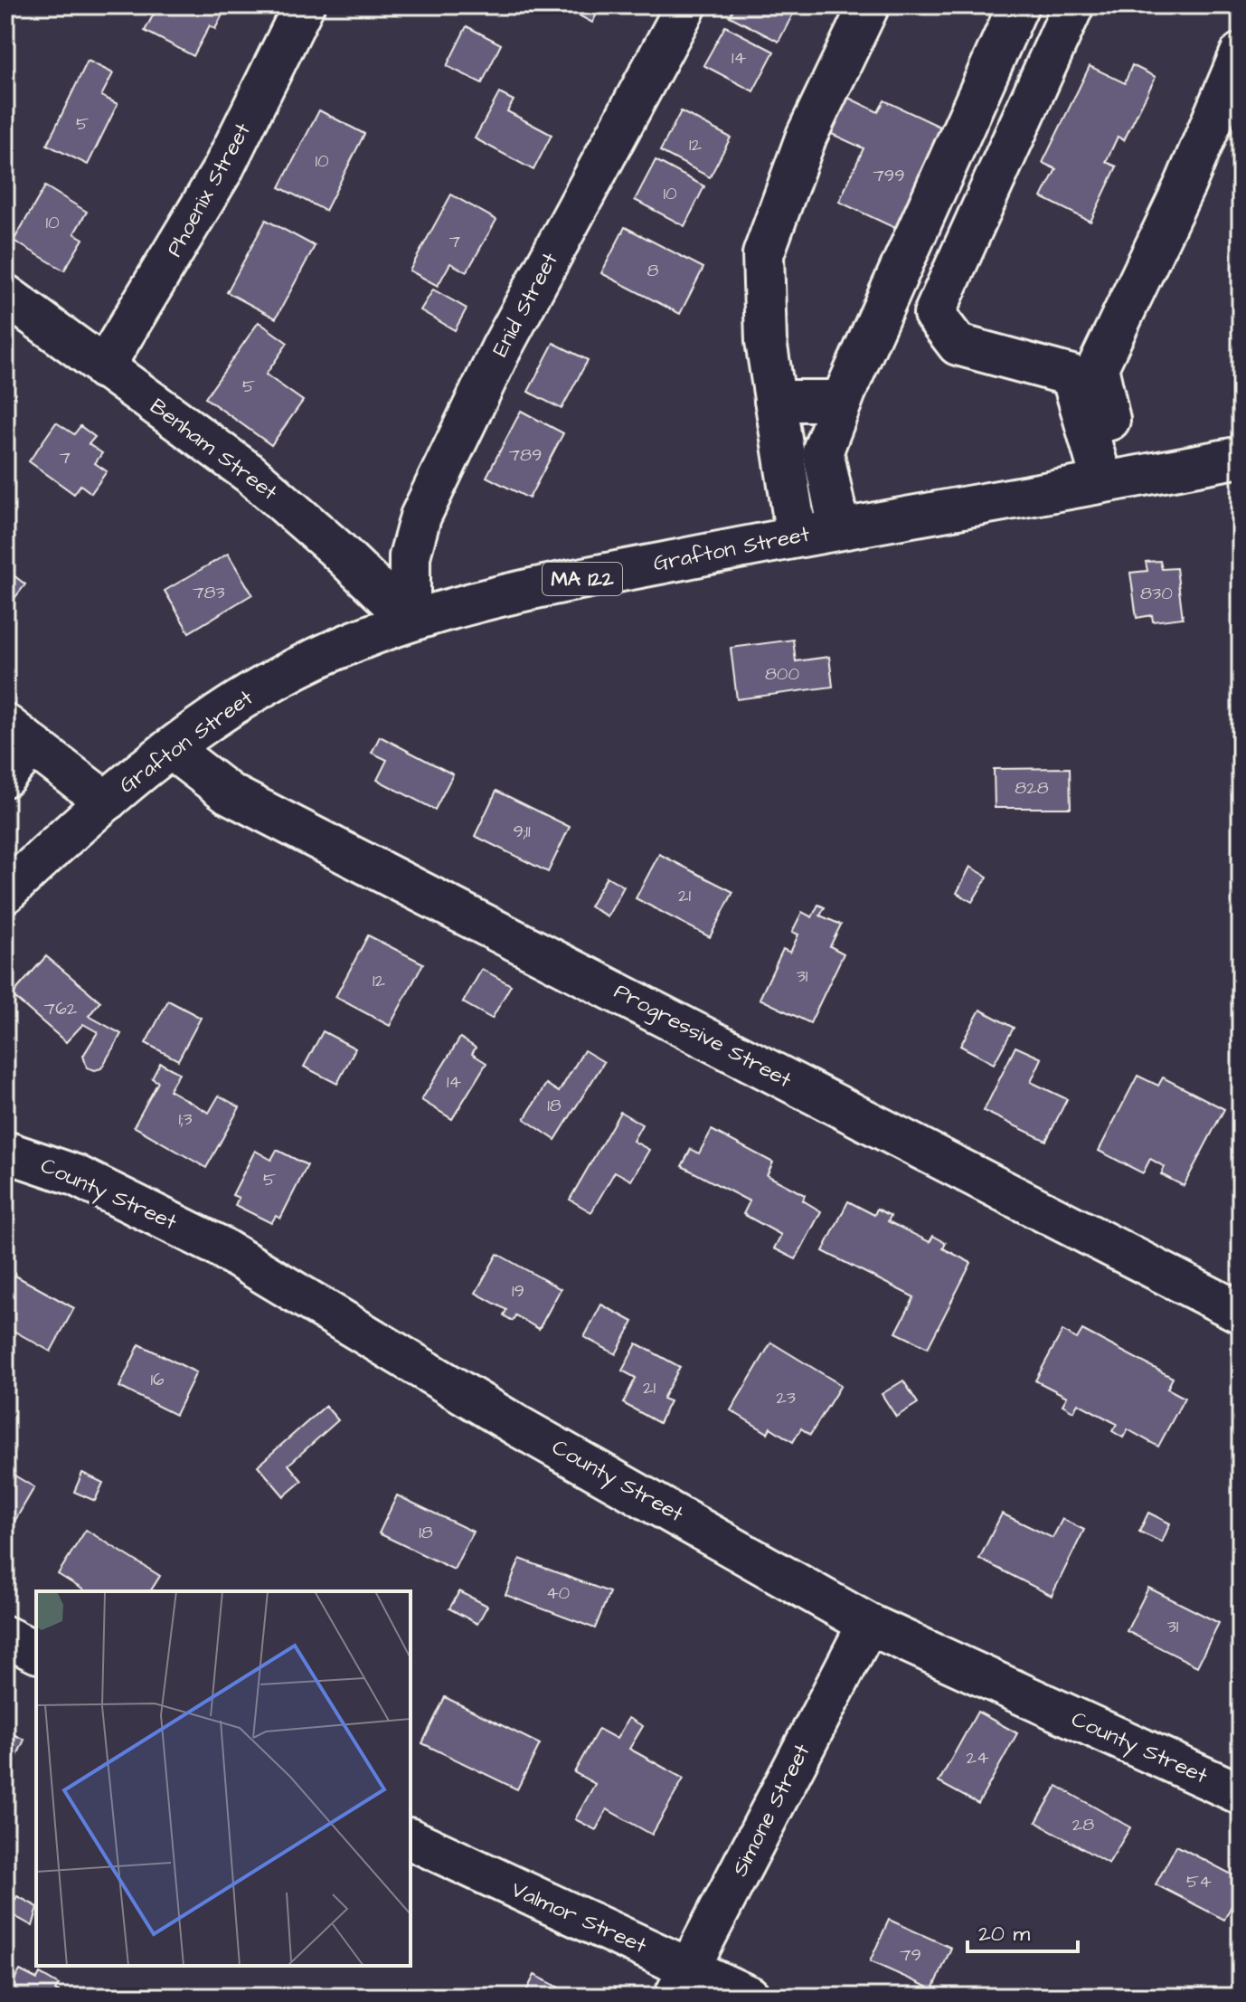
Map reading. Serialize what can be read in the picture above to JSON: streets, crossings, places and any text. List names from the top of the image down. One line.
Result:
{"streets":{"main road":["Phoenix Street","Enid Street","Benham Street","Grafton Street","MA 122","Progressive Street","County Street","Simone Street","Valmor Street"]},"crossings":[["Phoenix Street","Benham Street"],["Enid Street","Benham Street"],["Enid Street","Grafton Street"],["Benham Street","Grafton Street"],["Grafton Street","Progressive Street"],["County Street","Simone Street"],["Simone Street","Valmor Street"]],"house_numbers":["14","5","12","10","799","10","10","7","8","5","789","7","783","830","800","828","9;11","21","31","12","762","14","18","1;3","5","19","16","21","23","18","40","31","24","28","54","79"],"scale_bar":"20 m"}
